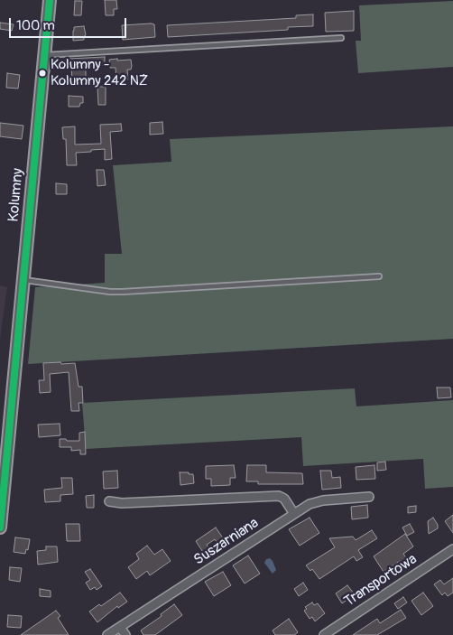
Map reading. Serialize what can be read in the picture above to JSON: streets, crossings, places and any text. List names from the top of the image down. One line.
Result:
{"streets":{"street":["Kolumny","Suszarniana","Transportowa"]},"places":["Kolumny - Kolumny 242 NŻ"],"scale_bar":"100 m"}
